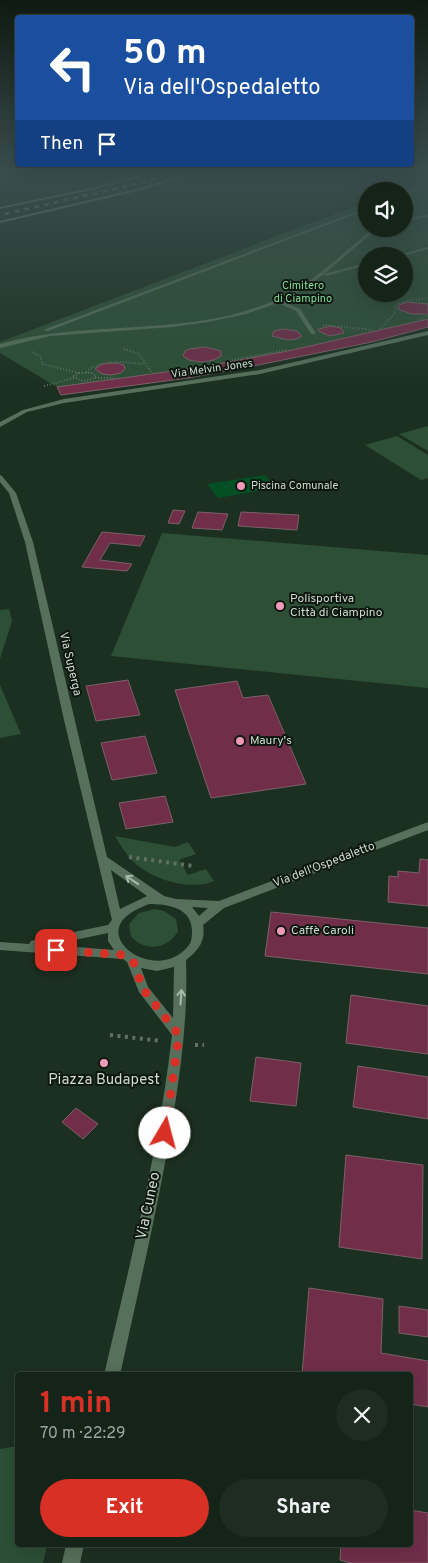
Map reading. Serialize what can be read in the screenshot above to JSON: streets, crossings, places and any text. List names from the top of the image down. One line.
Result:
{"streets":{"street":["Via Melvin Jones","Via Superga","Via dell'Ospedaletto","Via Cuneo"]},"crossings":[["Via Superga","Via dell'Ospedaletto"],["Via Superga","Via Cuneo"],["Via dell'Ospedaletto","Via Cuneo"]],"parks":["Cimitero di Ciampino"],"places":["Piscina Comunale","Polisportiva Città di Ciampino","Maury's","Caffè Caroli","Piazza Budapest"],"page":{"turn":["50 m","Via dell'Ospedaletto"],"then":"Then","heading":["1 min","70 m · 22:29"],"buttons":["Exit","Share"]}}
